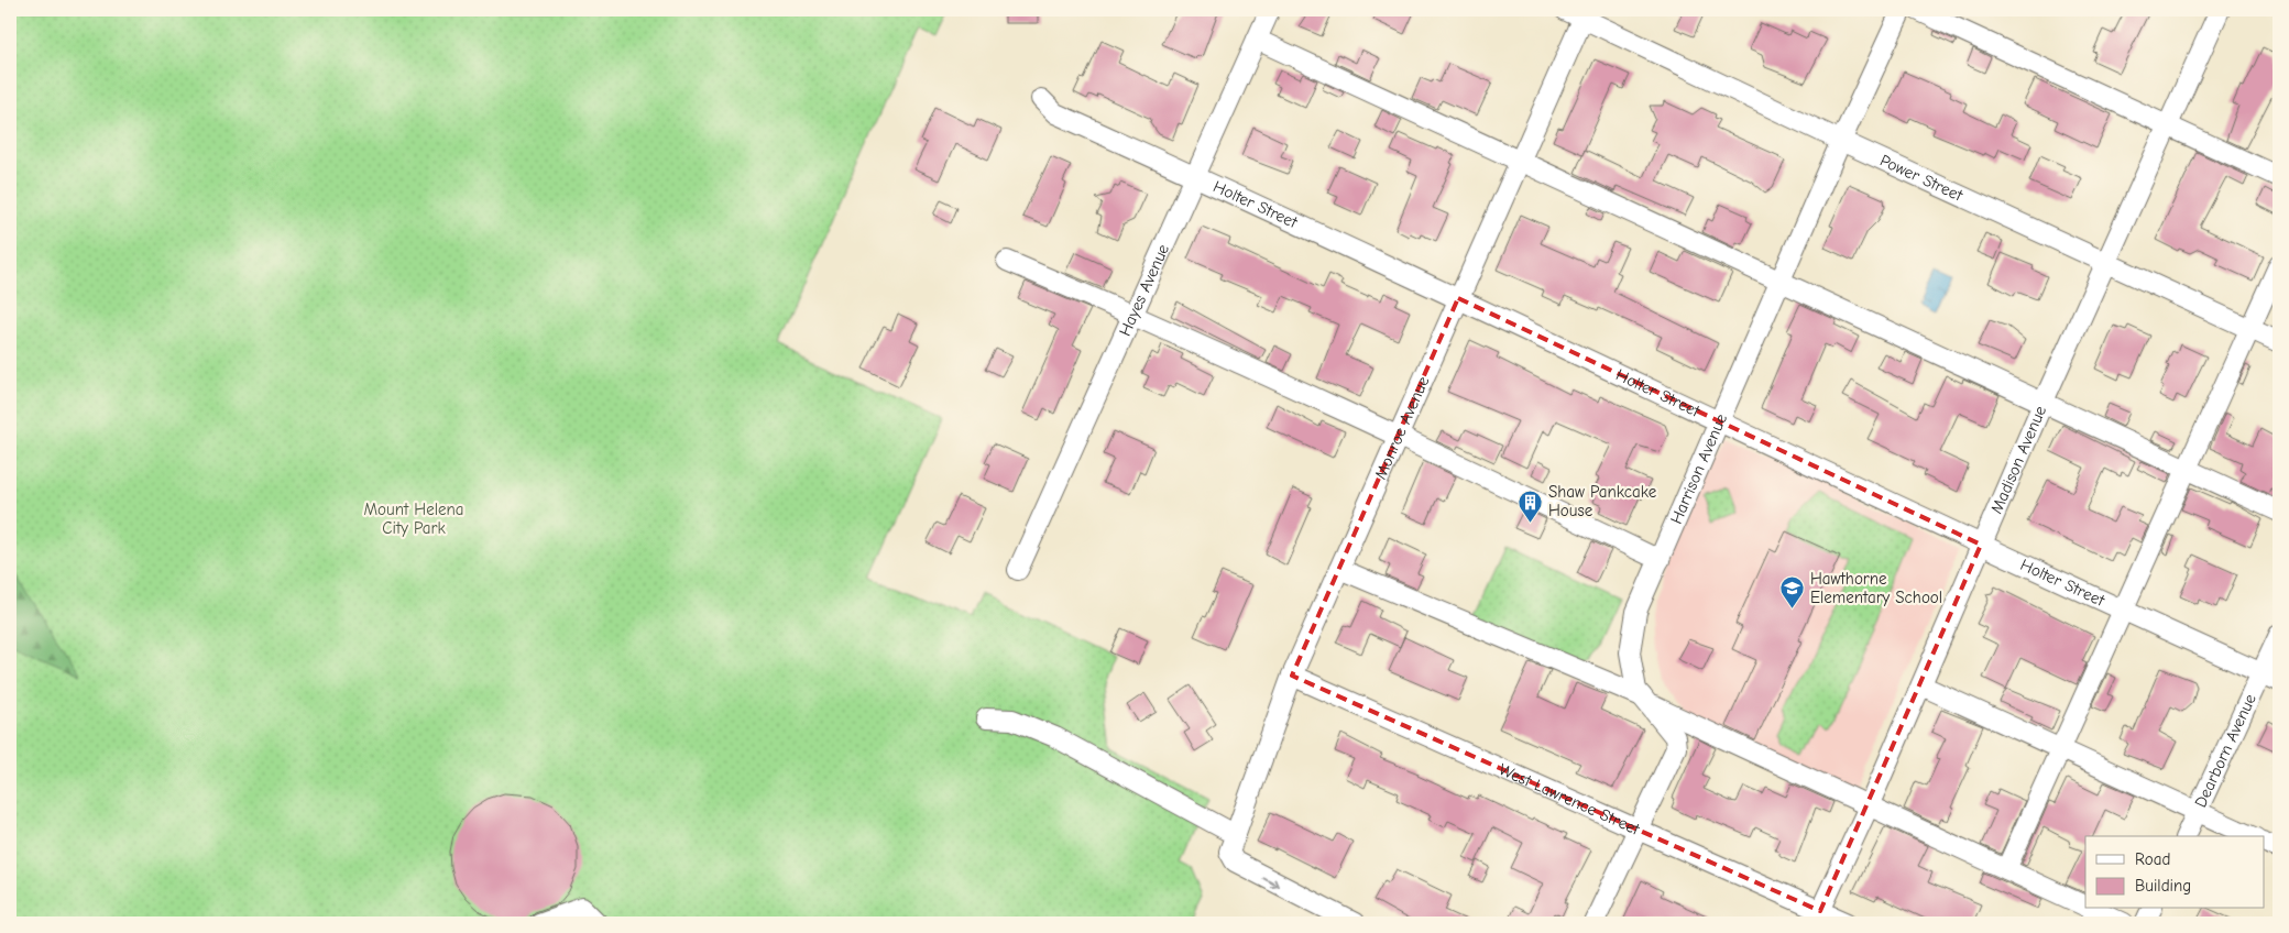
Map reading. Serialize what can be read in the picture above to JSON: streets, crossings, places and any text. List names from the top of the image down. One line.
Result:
{"streets":{"street":["Power Street","Holter Street","Hayes Avenue","Monroe Avenue","Madison Avenue","Harrison Avenue","Dearborn Avenue","West Lawrence Street"]},"crossings":[["Power Street","Monroe Avenue"],["Power Street","Madison Avenue"],["Power Street","Harrison Avenue"],["Holter Street","Hayes Avenue"],["Holter Street","Monroe Avenue"],["Holter Street","Madison Avenue"],["Holter Street","Harrison Avenue"],["Holter Street","Dearborn Avenue"],["Monroe Avenue","West Lawrence Street"],["Madison Avenue","West Lawrence Street"],["Harrison Avenue","West Lawrence Street"]],"parks":["Mount Helena City Park"],"places":{"building":["Shaw Pankcake House"],"school or university":["Hawthorne Elementary School"]},"legend":["Road","Building"]}
